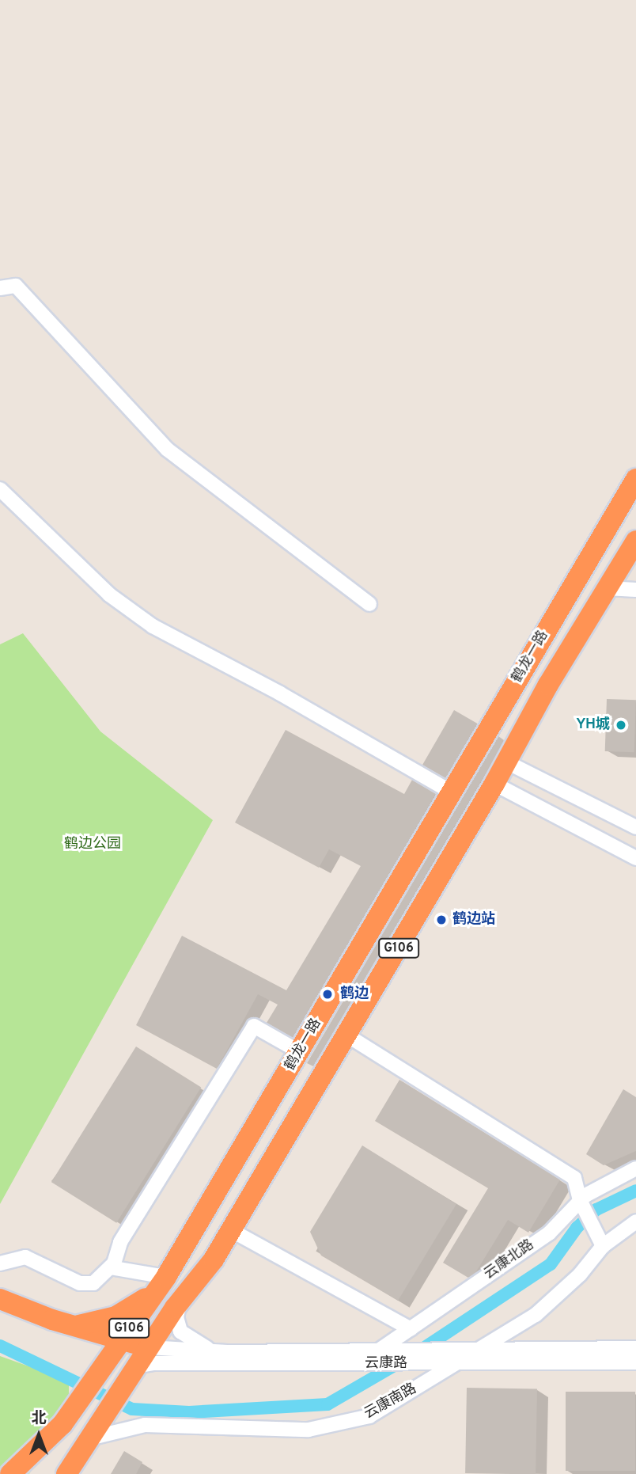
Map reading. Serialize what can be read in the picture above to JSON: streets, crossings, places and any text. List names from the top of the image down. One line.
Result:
{"streets":{"highway":["鹤龙一路","G106"],"street":["云康北路","云康路","云康南路"]},"crossings":[["鹤龙一路","G106"],["鹤龙一路","云康路"],["鹤龙一路","云康南路"],["云康北路","云康路"],["云康路","云康南路"]],"parks":["鹤边公园"],"places":["YH城","鹤边站","鹤边"],"north":"top"}
